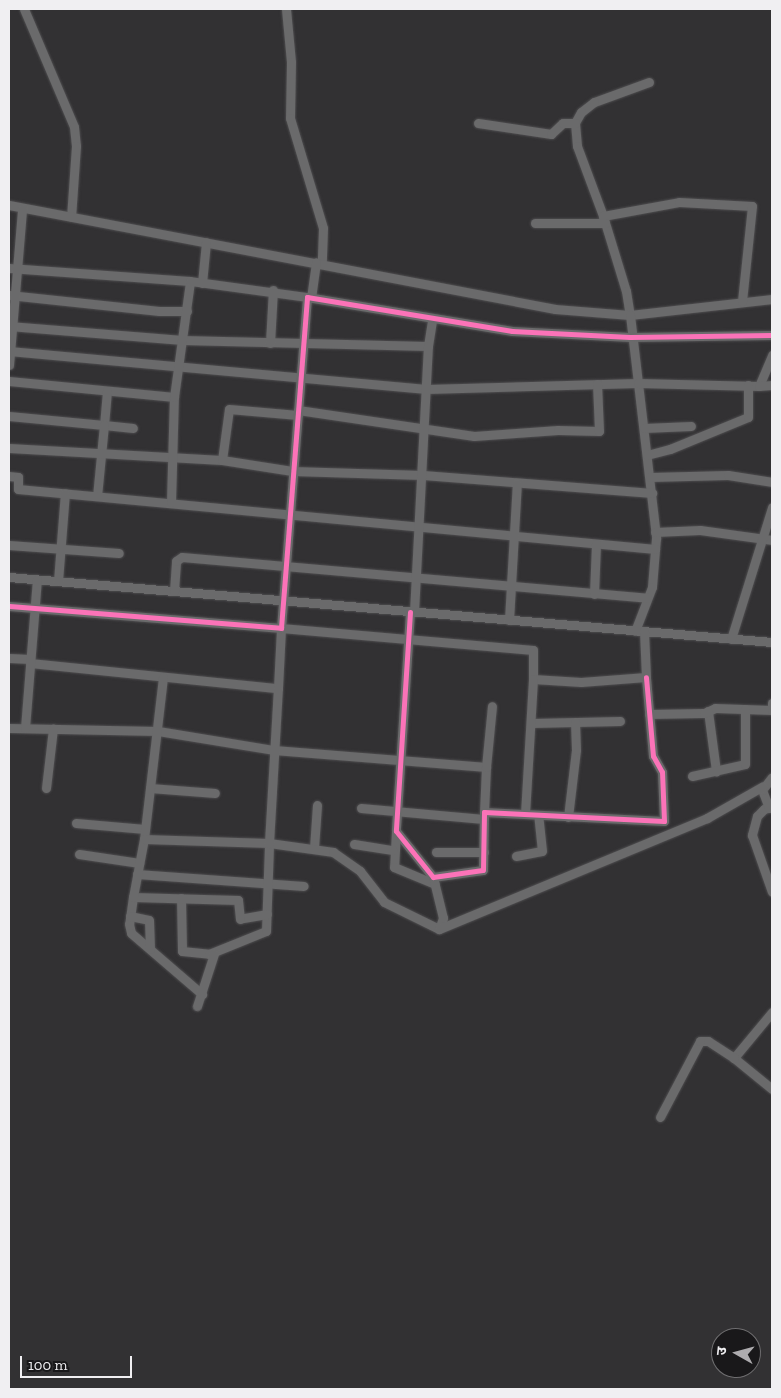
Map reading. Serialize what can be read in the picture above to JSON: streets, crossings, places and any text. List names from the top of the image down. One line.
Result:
{"scale_bar":"100 m","north":"left"}
